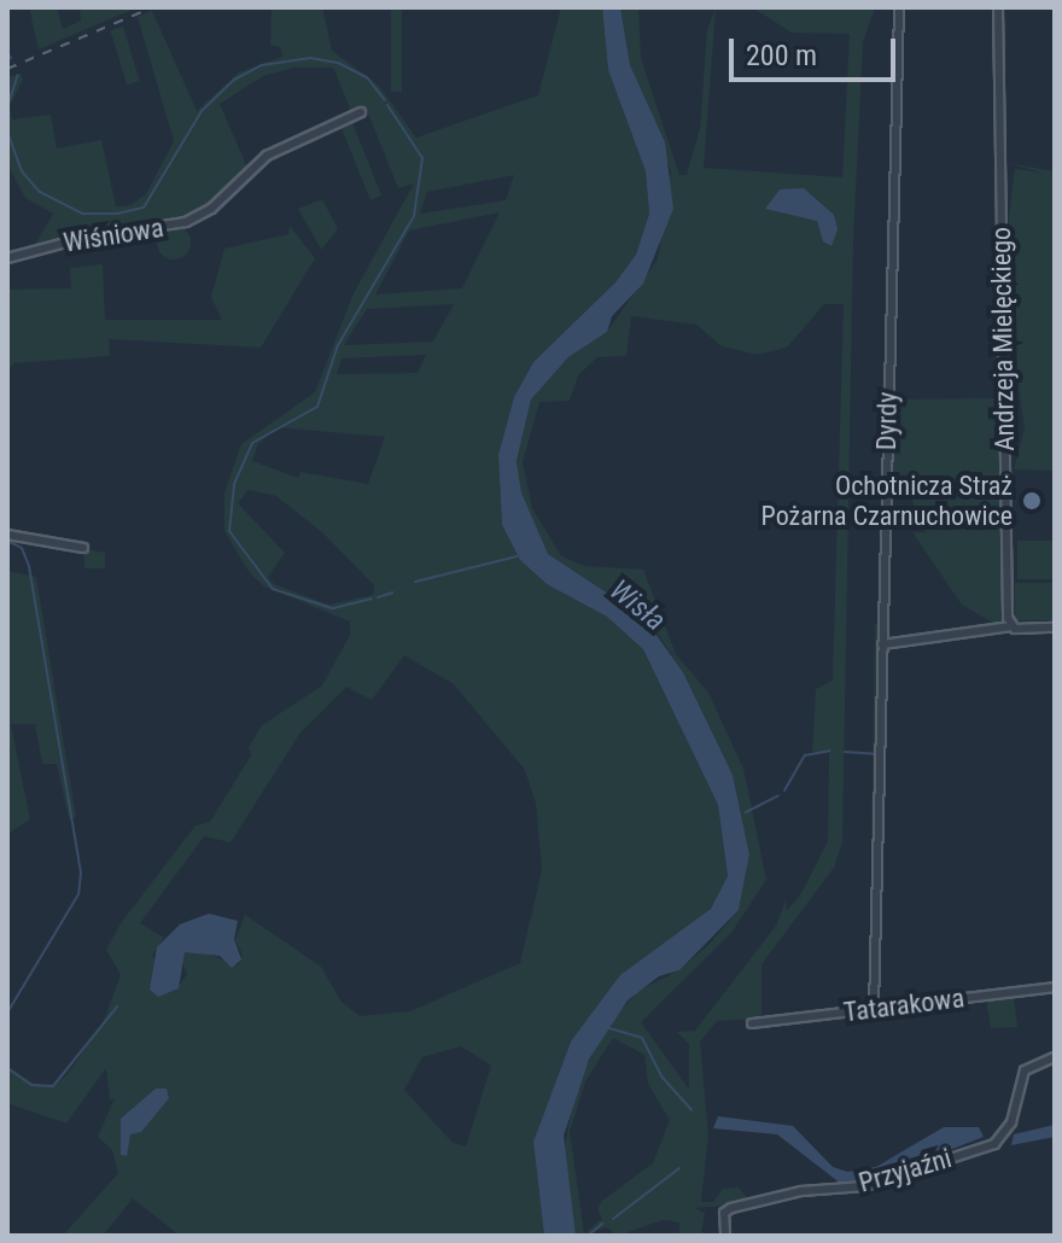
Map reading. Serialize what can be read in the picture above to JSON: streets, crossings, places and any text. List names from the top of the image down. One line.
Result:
{"streets":{"street":["Wiśniowa","Andrzeja Mielęckiego","Dyrdy","Tatarakowa","Przyjaźni"]},"crossings":[["Dyrdy","Tatarakowa"]],"water":["Wisła"],"places":["Ochotnicza Straż Pożarna Czarnuchowice"],"scale_bar":"200 m"}
